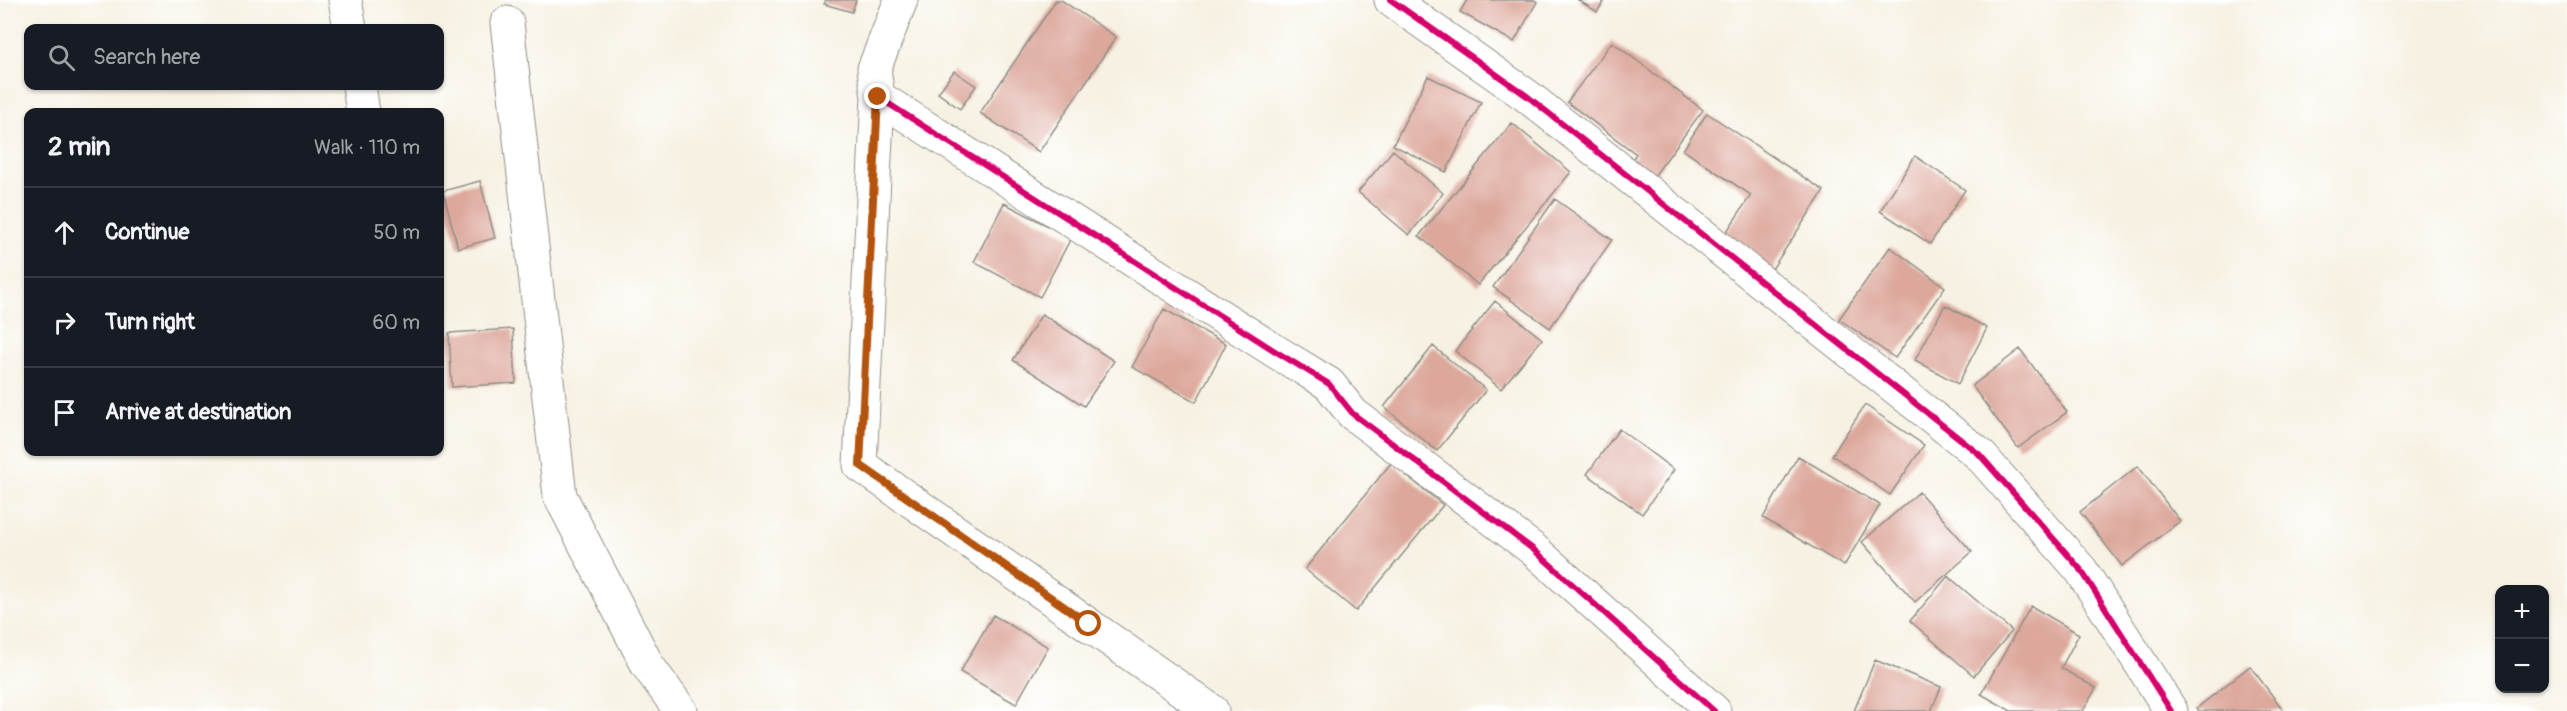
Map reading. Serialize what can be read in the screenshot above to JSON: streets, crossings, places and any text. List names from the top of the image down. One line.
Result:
{"page":{"search":"Search here","heading":["2 min","Walk · 110 m"],"list":[["Continue","50 m"],["Turn right","60 m"],"Arrive at destination"],"map_buttons":["+","−"]}}
